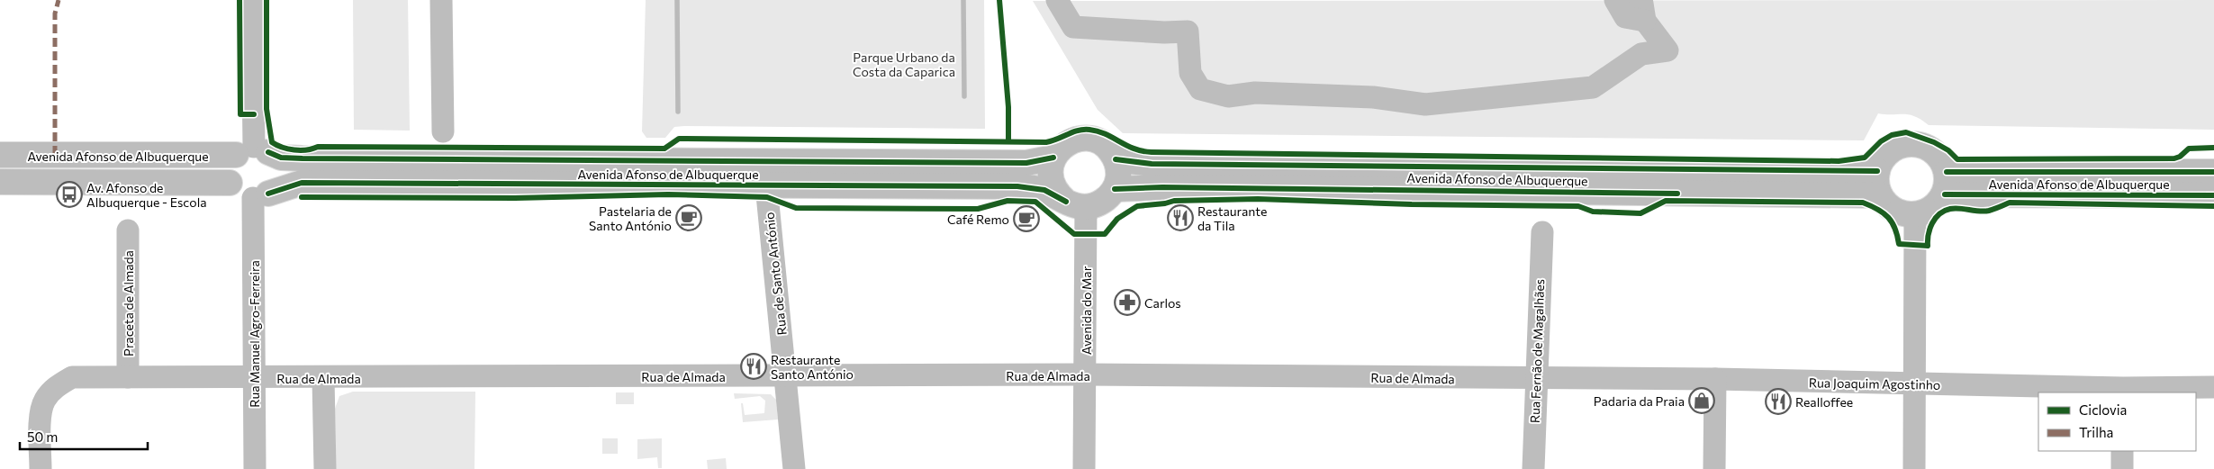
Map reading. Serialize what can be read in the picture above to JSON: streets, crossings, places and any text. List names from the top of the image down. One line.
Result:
{"streets":{"main road":["Avenida Afonso de Albuquerque","Rua Manuel Agro-Ferreira"],"street":["Rua de Santo António","Praceta de Almada","Avenida do Mar","Rua Fernão de Magalhães","Rua de Almada","Rua Joaquim Agostinho"]},"crossings":[["Avenida Afonso de Albuquerque","Rua de Santo António"],["Avenida Afonso de Albuquerque","Avenida do Mar"],["Avenida Afonso de Albuquerque","Rua Manuel Agro-Ferreira"],["Rua de Santo António","Rua de Almada"],["Praceta de Almada","Rua de Almada"],["Avenida do Mar","Rua de Almada"],["Rua Manuel Agro-Ferreira","Rua de Almada"],["Rua Fernão de Magalhães","Rua de Almada"],["Rua Fernão de Magalhães","Rua Joaquim Agostinho"],["Rua de Almada","Rua Joaquim Agostinho"]],"parks":["Parque Urbano da Costa da Caparica"],"places":{"bus stop":["Av. Afonso de Albuquerque - Escola"],"cafe":["Pastelaria de Santo António","Café Remo"],"restaurant":["Restaurante da Tila","Restaurante Santo António","Realloffee"],"pharmacy":["Carlos"],"shop":["Padaria da Praia"]},"legend":["Ciclovia","Trilha"],"scale_bar":"50 m"}
